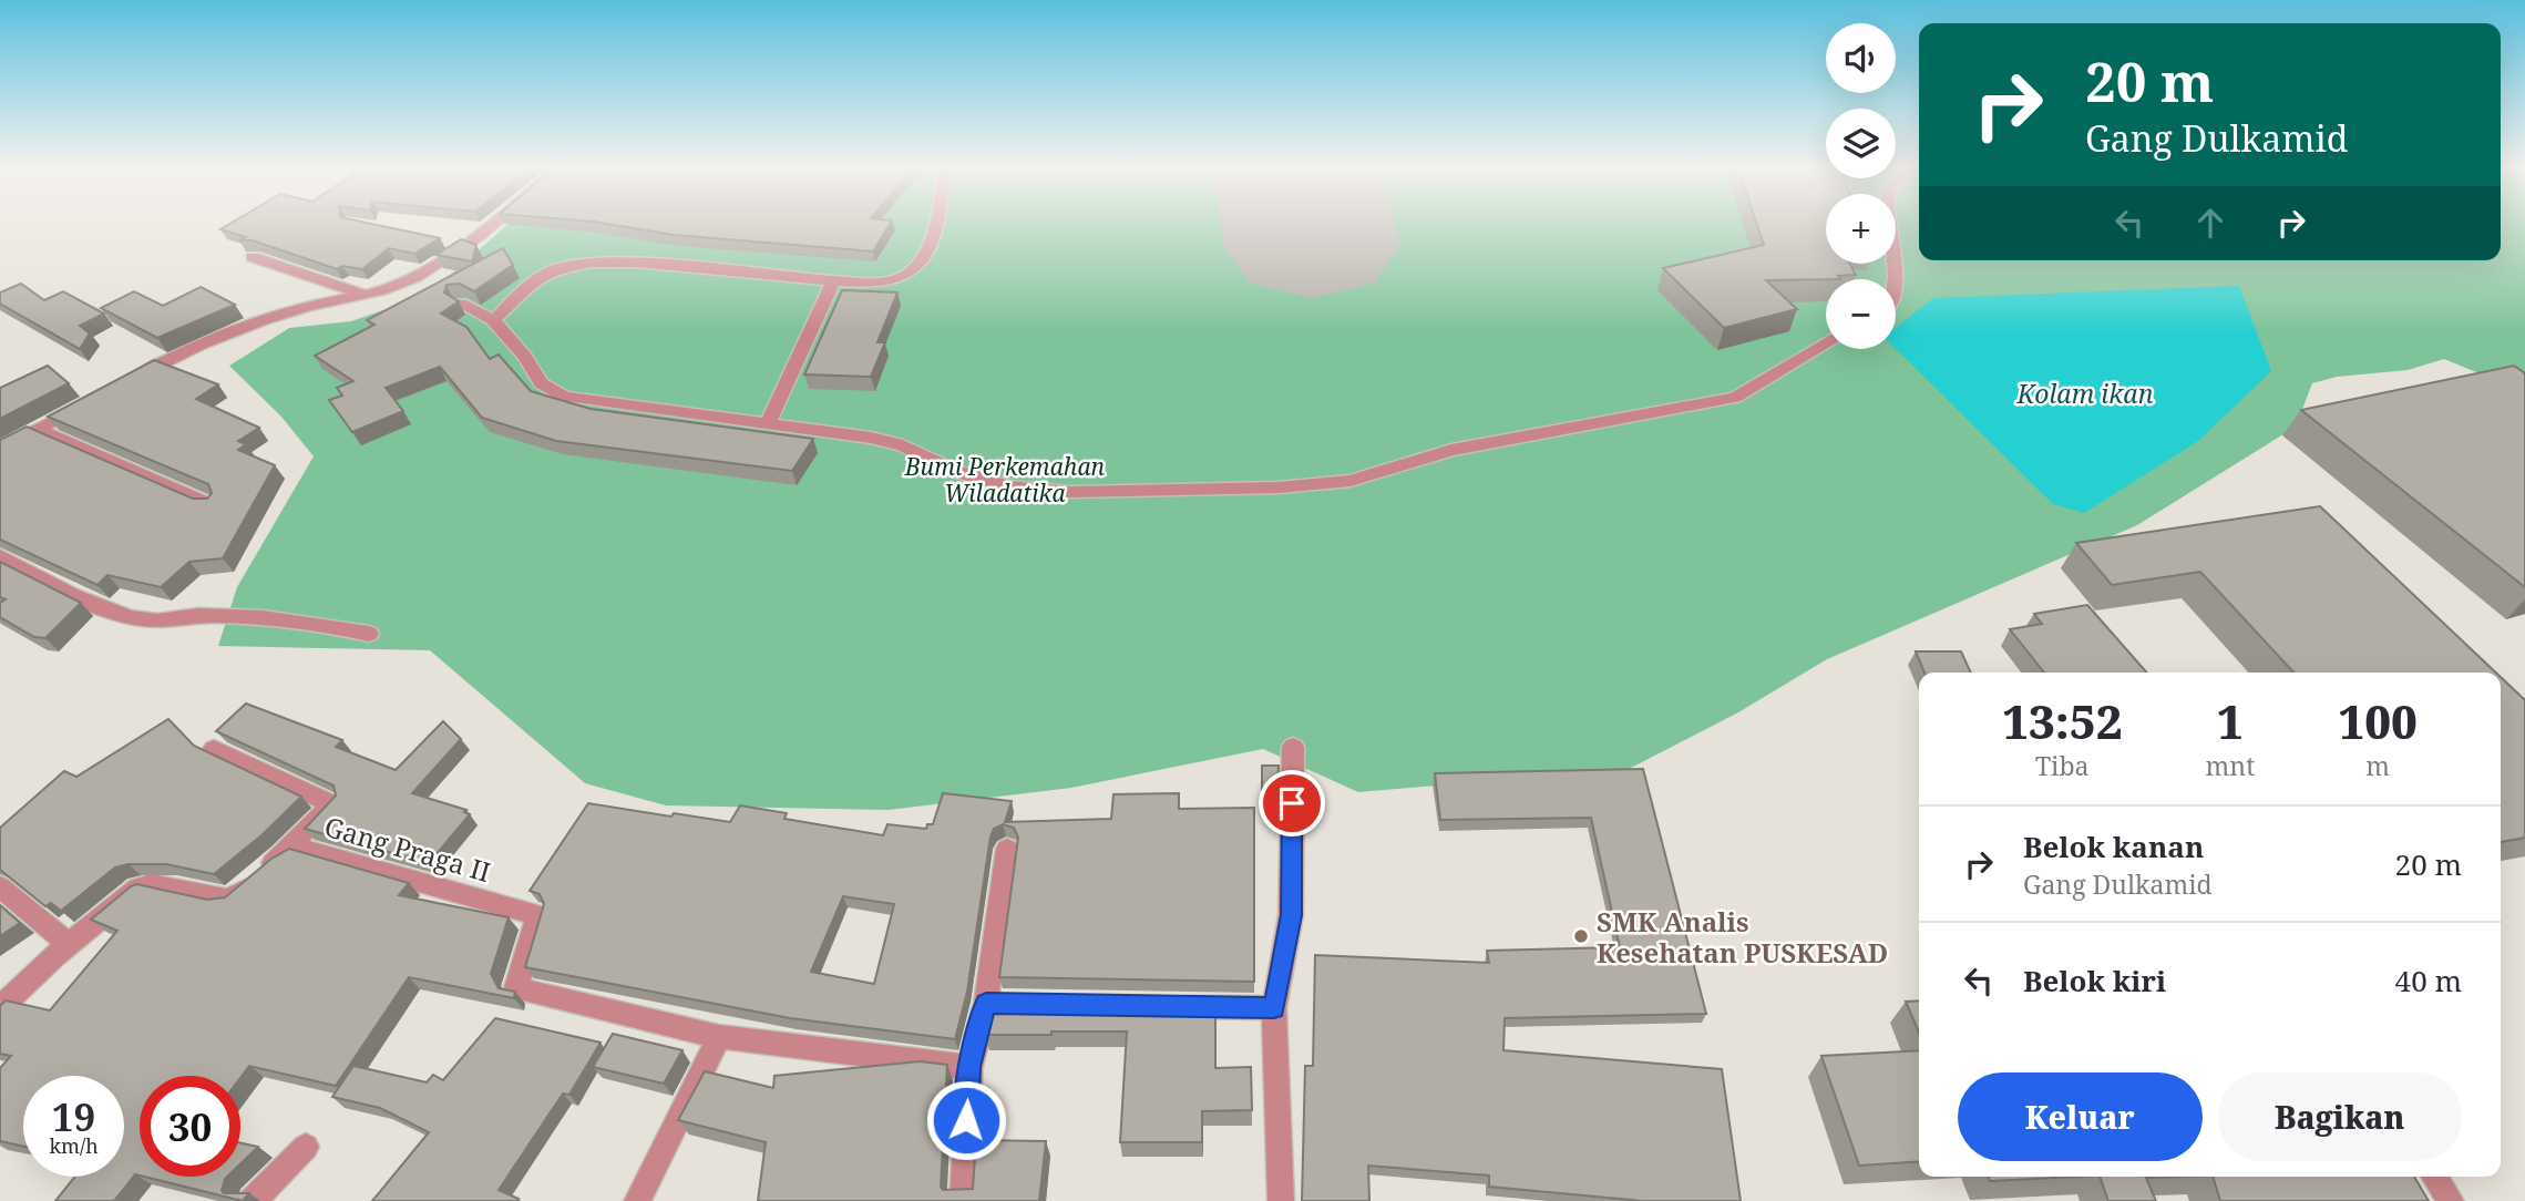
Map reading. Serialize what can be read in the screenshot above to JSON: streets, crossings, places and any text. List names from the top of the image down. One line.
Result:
{"streets":{"street":["Gang Praga II"]},"water":["Kolam ikan"],"parks":["Bumi Perkemahan Wiladatika"],"places":["SMK Analis Kesehatan PUSKESAD"],"page":{"map_buttons":["+","−"],"turn":["20 m","Gang Dulkamid"],"eta":["13:52","Tiba","1","mnt","100","m"],"list":[{"name":"Belok kanan","note":"Gang Dulkamid","value":"20 m"},{"name":"Belok kiri","value":"40 m"}],"buttons":["Keluar","Bagikan"],"speed":"19 km/h","limit":"30"}}
